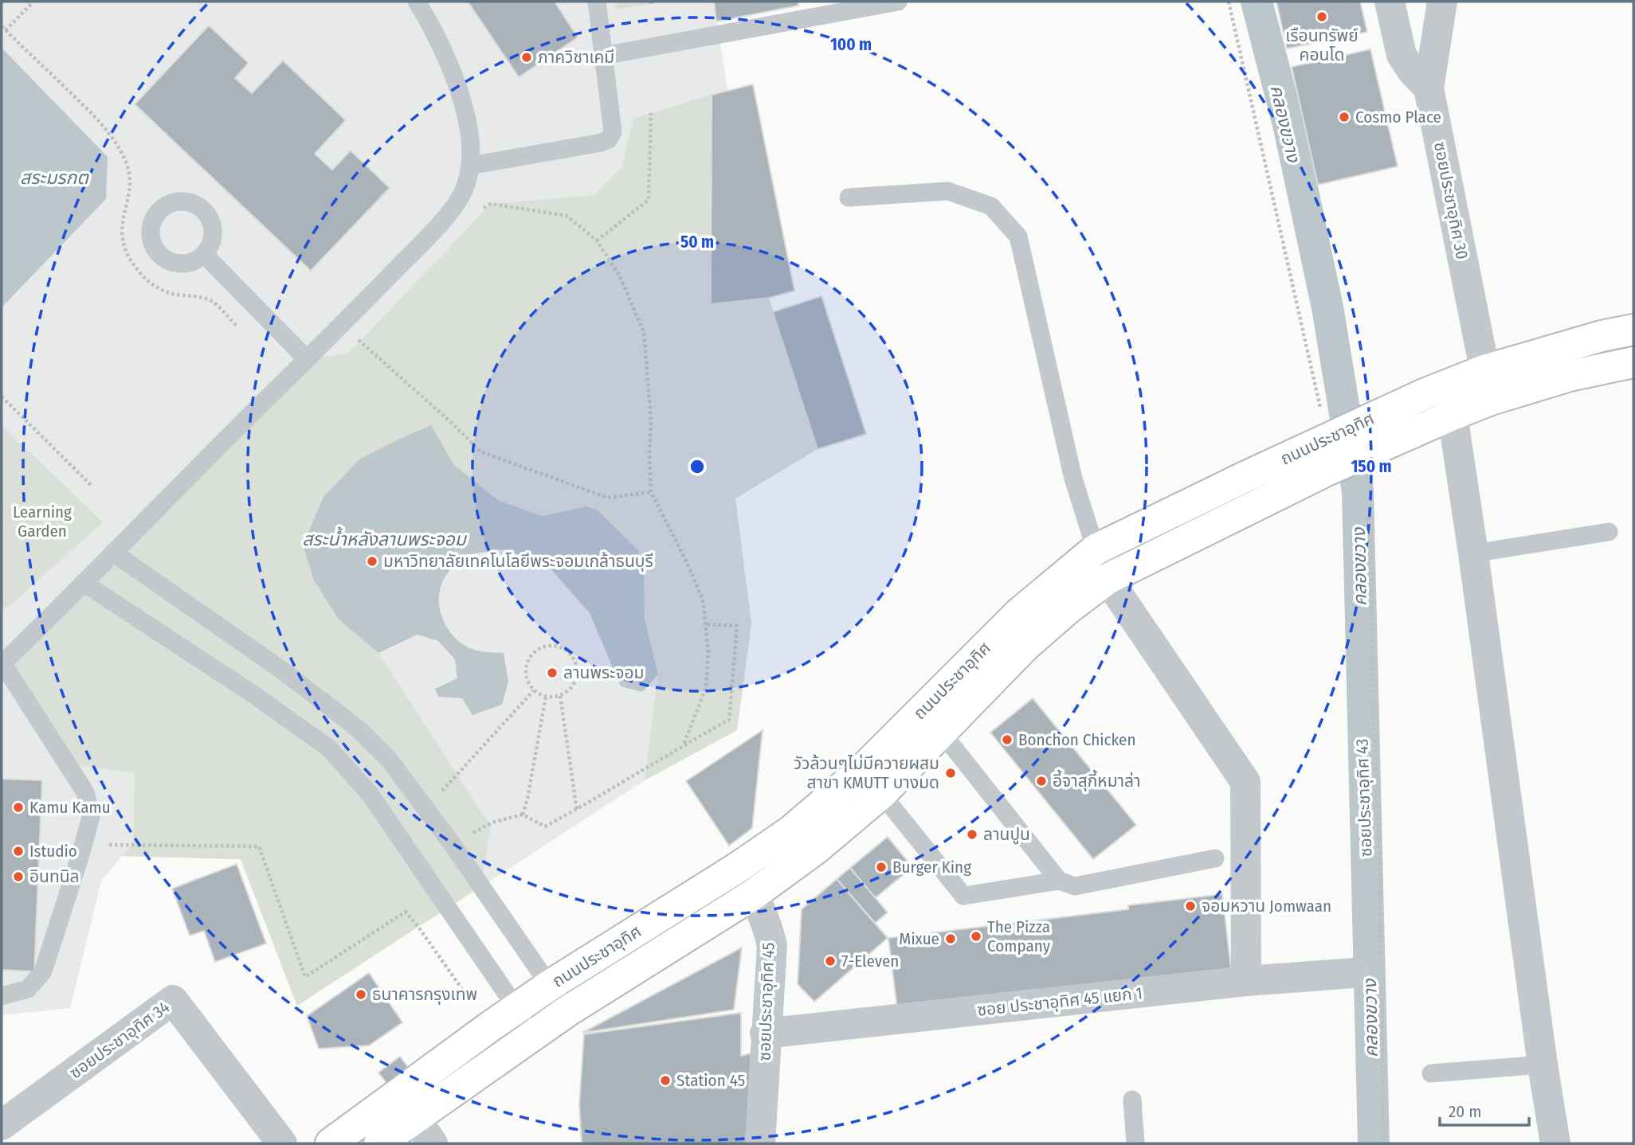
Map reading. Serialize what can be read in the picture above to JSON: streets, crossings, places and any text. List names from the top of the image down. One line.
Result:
{"streets":{"main road":["ถนนประชาอุทิศ"],"street":["ซอยประชาอุทิศ 30","ซอยประชาอุทิศ 45","ซอย ประชาอุทิศ 45 แยก 1","ซอยประชาอุทิศ 34"],"path":["ซอยประชาอุทิศ 43"]},"crossings":[["ซอยประชาอุทิศ 30","ถนนประชาอุทิศ"],["ถนนประชาอุทิศ","ซอยประชาอุทิศ 43"],["ถนนประชาอุทิศ","ซอยประชาอุทิศ 45"],["ซอยประชาอุทิศ 43","ซอย ประชาอุทิศ 45 แยก 1"],["ซอยประชาอุทิศ 45","ซอย ประชาอุทิศ 45 แยก 1"]],"water":["คลองขวาง","สระมรกต","สระน้ำหลังลานพระจอม"],"parks":["Learning Garden"],"places":["เรือนทรัพย์ คอนโด","ภาควิชาเคมี","Cosmo Place","มหาวิทยาลัยเทคโนโลยีพระจอมเกล้าธนบุรี","ลานพระจอม","Bonchon Chicken","วัวล้วนๆไม่มีควายผสม สาขา KMUTT บางมด","อี้จาสุกี้หมาล่า","Kamu Kamu","ลานปูน","Istudio","Burger King","อินทนิล","จอมหวาน Jomwaan","The Pizza Company","Mixue","7-Eleven","ธนาคารกรุงเทพ","Station 45"],"scale_bar":"20 m","rings":["100 m","50 m","150 m"]}
